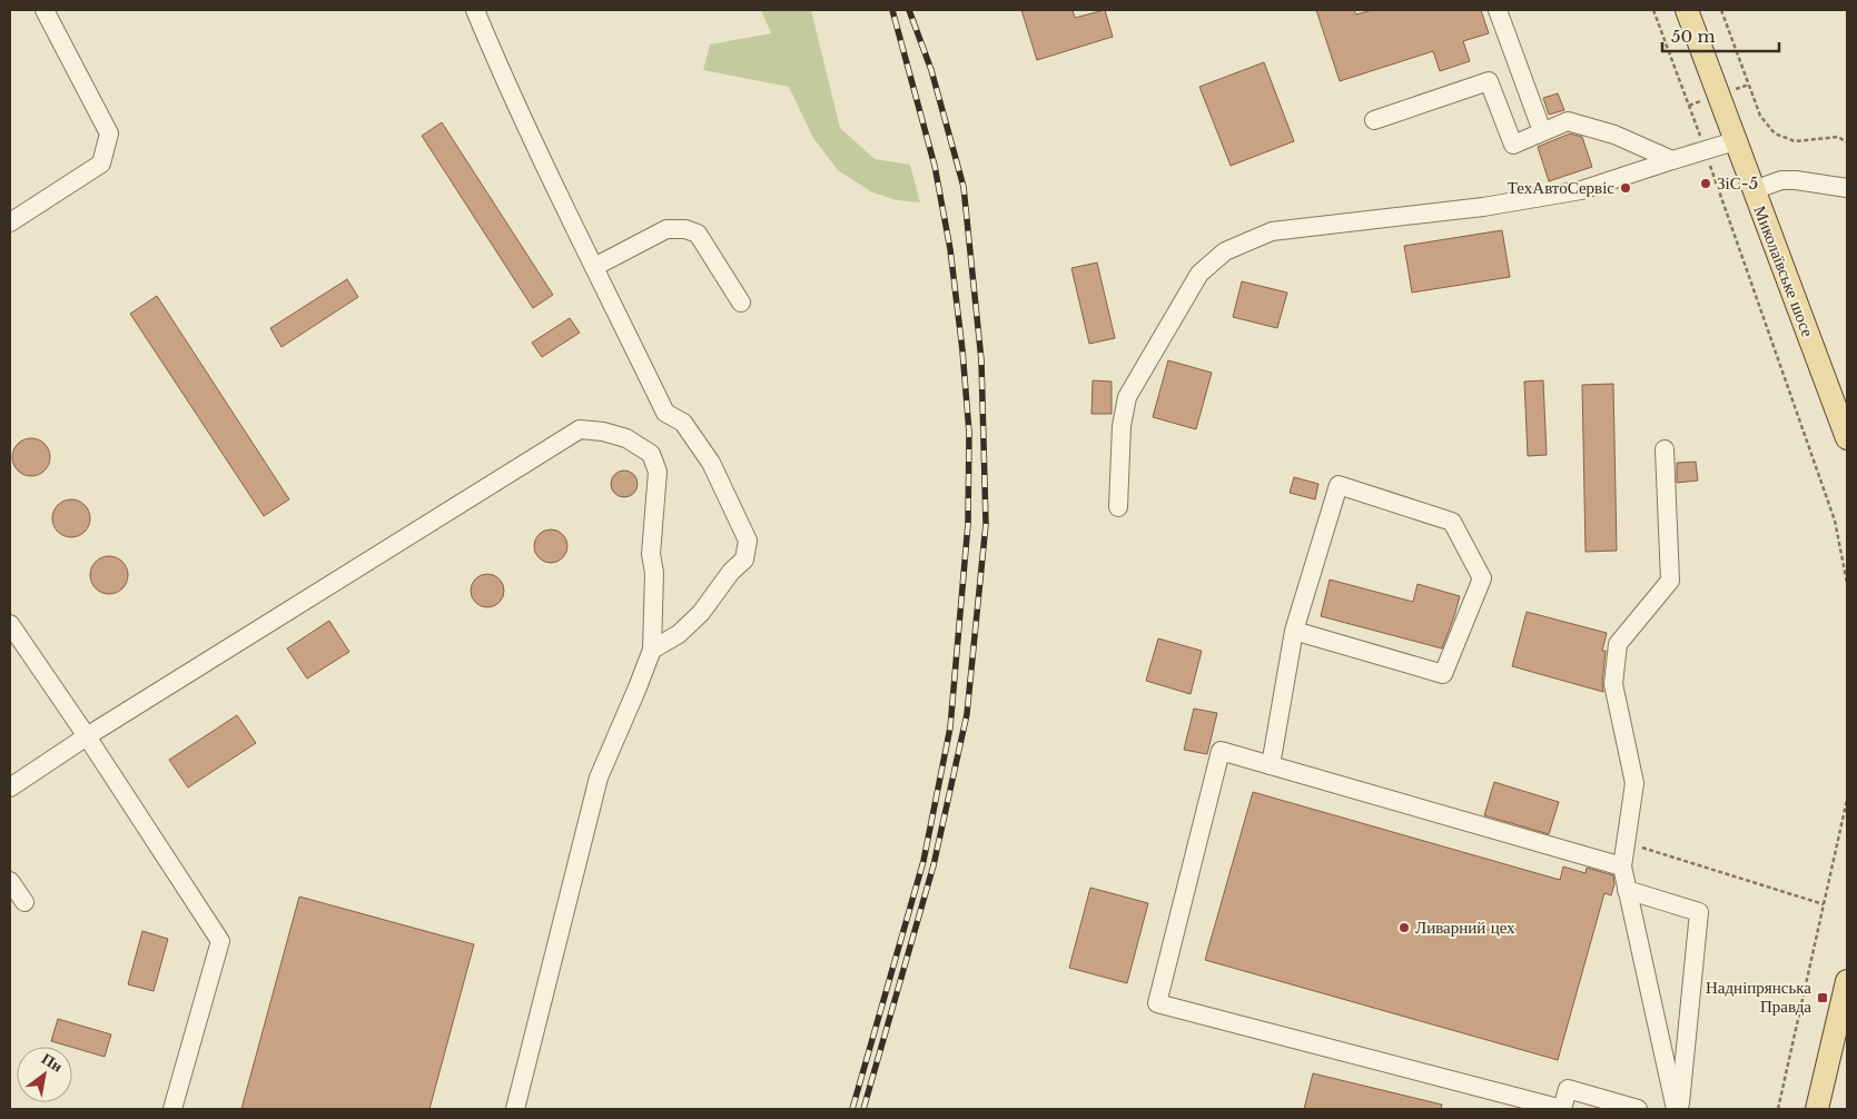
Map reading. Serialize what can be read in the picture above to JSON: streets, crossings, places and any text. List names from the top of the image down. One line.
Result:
{"streets":{"main road":["Миколаївське шосе"]},"places":{"other":["ЗіС-5","ТехАвтоСервіс","Ливарний цех"],"transit":["Надніпрянська Правда"]},"scale_bar":"50 m","north":"top right"}
